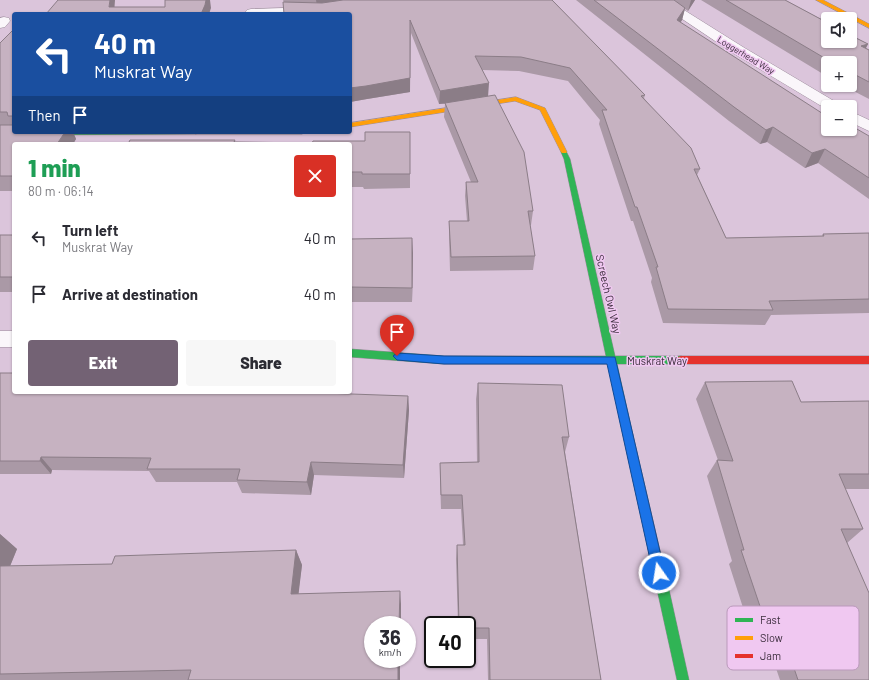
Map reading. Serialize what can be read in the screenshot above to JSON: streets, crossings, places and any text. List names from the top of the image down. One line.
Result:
{"streets":{"street":["Loggerhead Way","Screech Owl Way","Muskrat Way"]},"crossings":[["Screech Owl Way","Muskrat Way"]],"legend":["Fast","Slow","Jam"],"page":{"map_buttons":["+","−"],"turn":["40 m","Muskrat Way"],"then":"Then","heading":["1 min","80 m · 06:14"],"list":[{"name":"Turn left","note":"Muskrat Way","value":"40 m"},{"name":"Arrive at destination","value":"40 m"}],"buttons":["Exit","Share"],"speed":"36 km/h","limit":"40"}}
